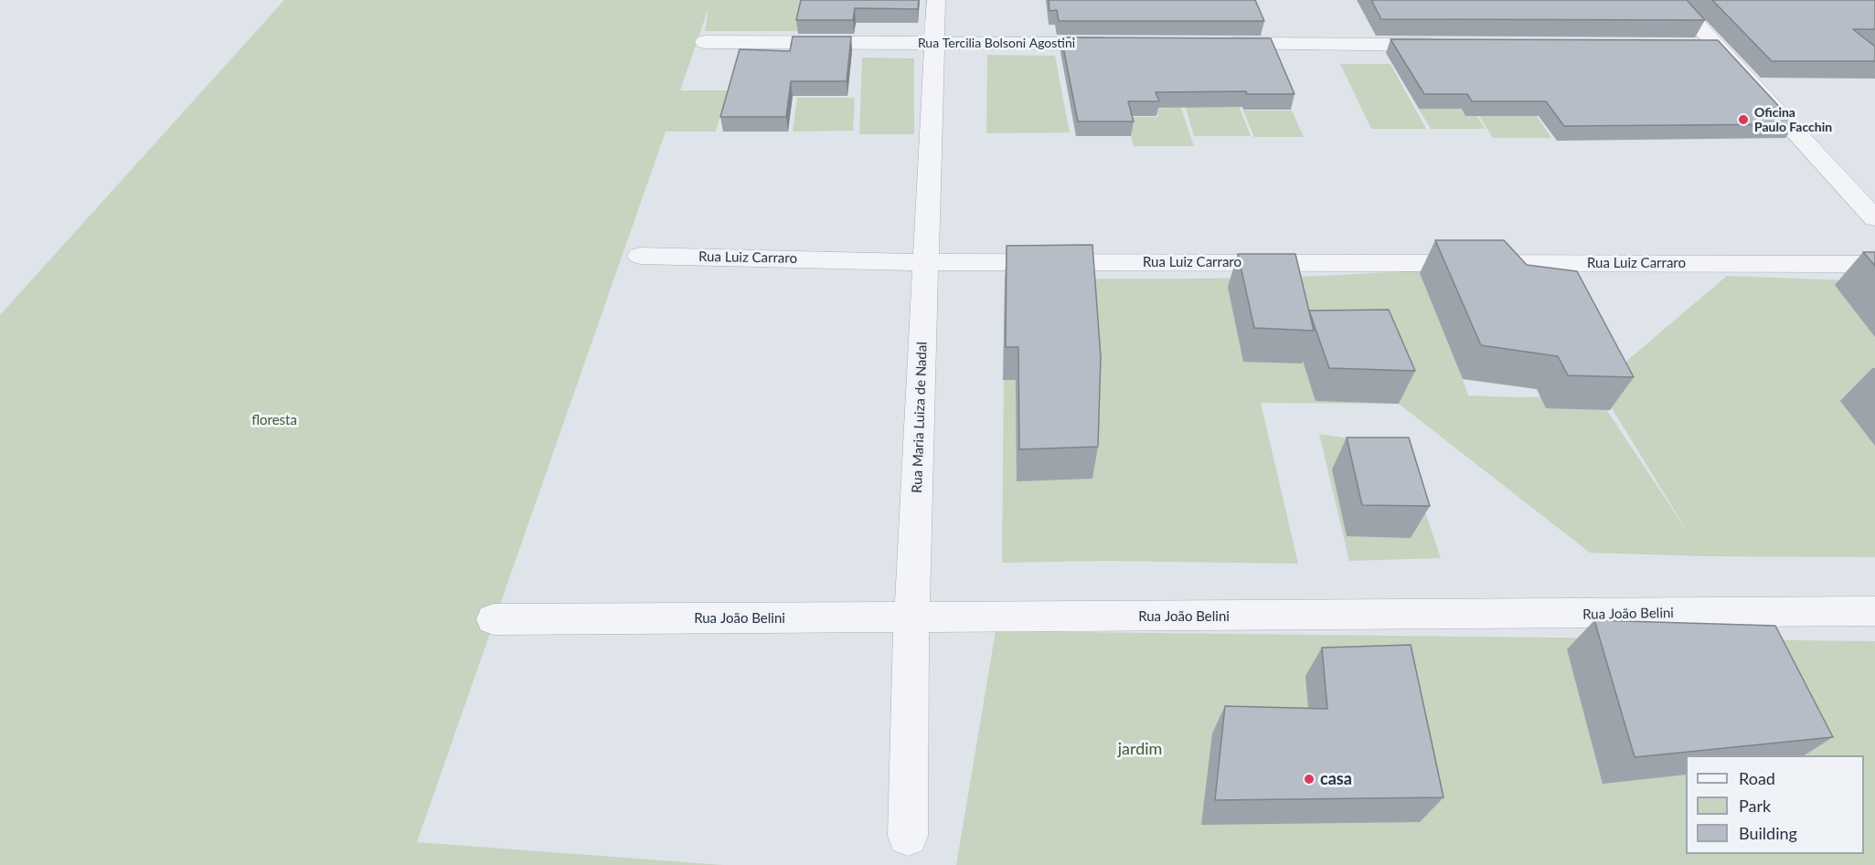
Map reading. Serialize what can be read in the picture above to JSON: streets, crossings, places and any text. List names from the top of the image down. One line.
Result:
{"streets":{"street":["Rua Tercilia Bolsoni Agostini","Rua Luiz Carraro","Rua Maria Luiza de Nadal","Rua João Belini"]},"crossings":[["Rua Tercilia Bolsoni Agostini","Rua Maria Luiza de Nadal"],["Rua Luiz Carraro","Rua Maria Luiza de Nadal"],["Rua Maria Luiza de Nadal","Rua João Belini"]],"parks":["floresta","jardim"],"places":["Oficina Paulo Facchin","casa"],"legend":["Road","Park","Building"]}
